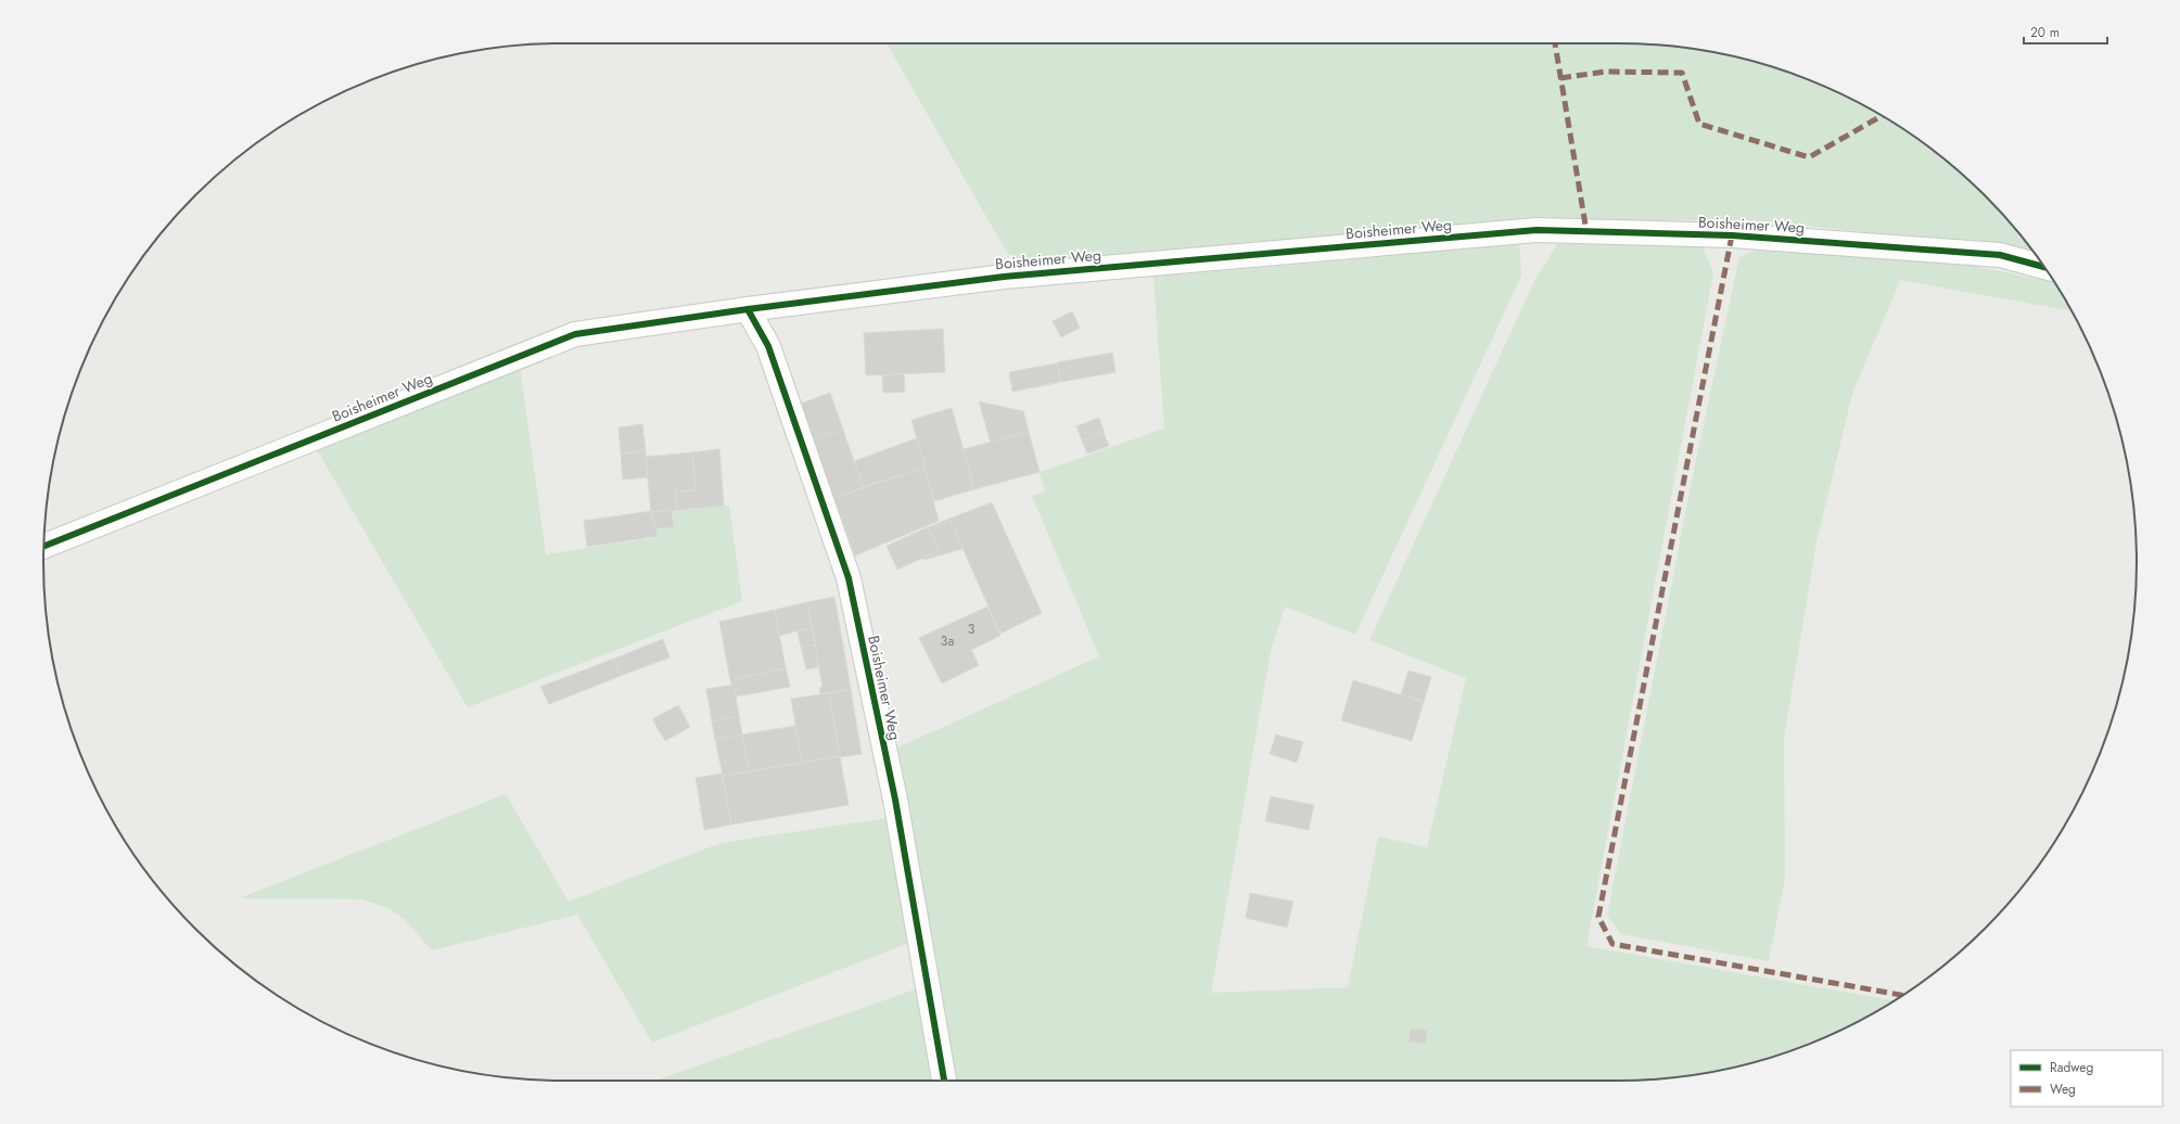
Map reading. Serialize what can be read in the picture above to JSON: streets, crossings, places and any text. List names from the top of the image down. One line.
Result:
{"streets":{"street":["Boisheimer Weg"]},"house_numbers":["3","3a"],"legend":["Radweg","Weg"],"scale_bar":"20 m"}
